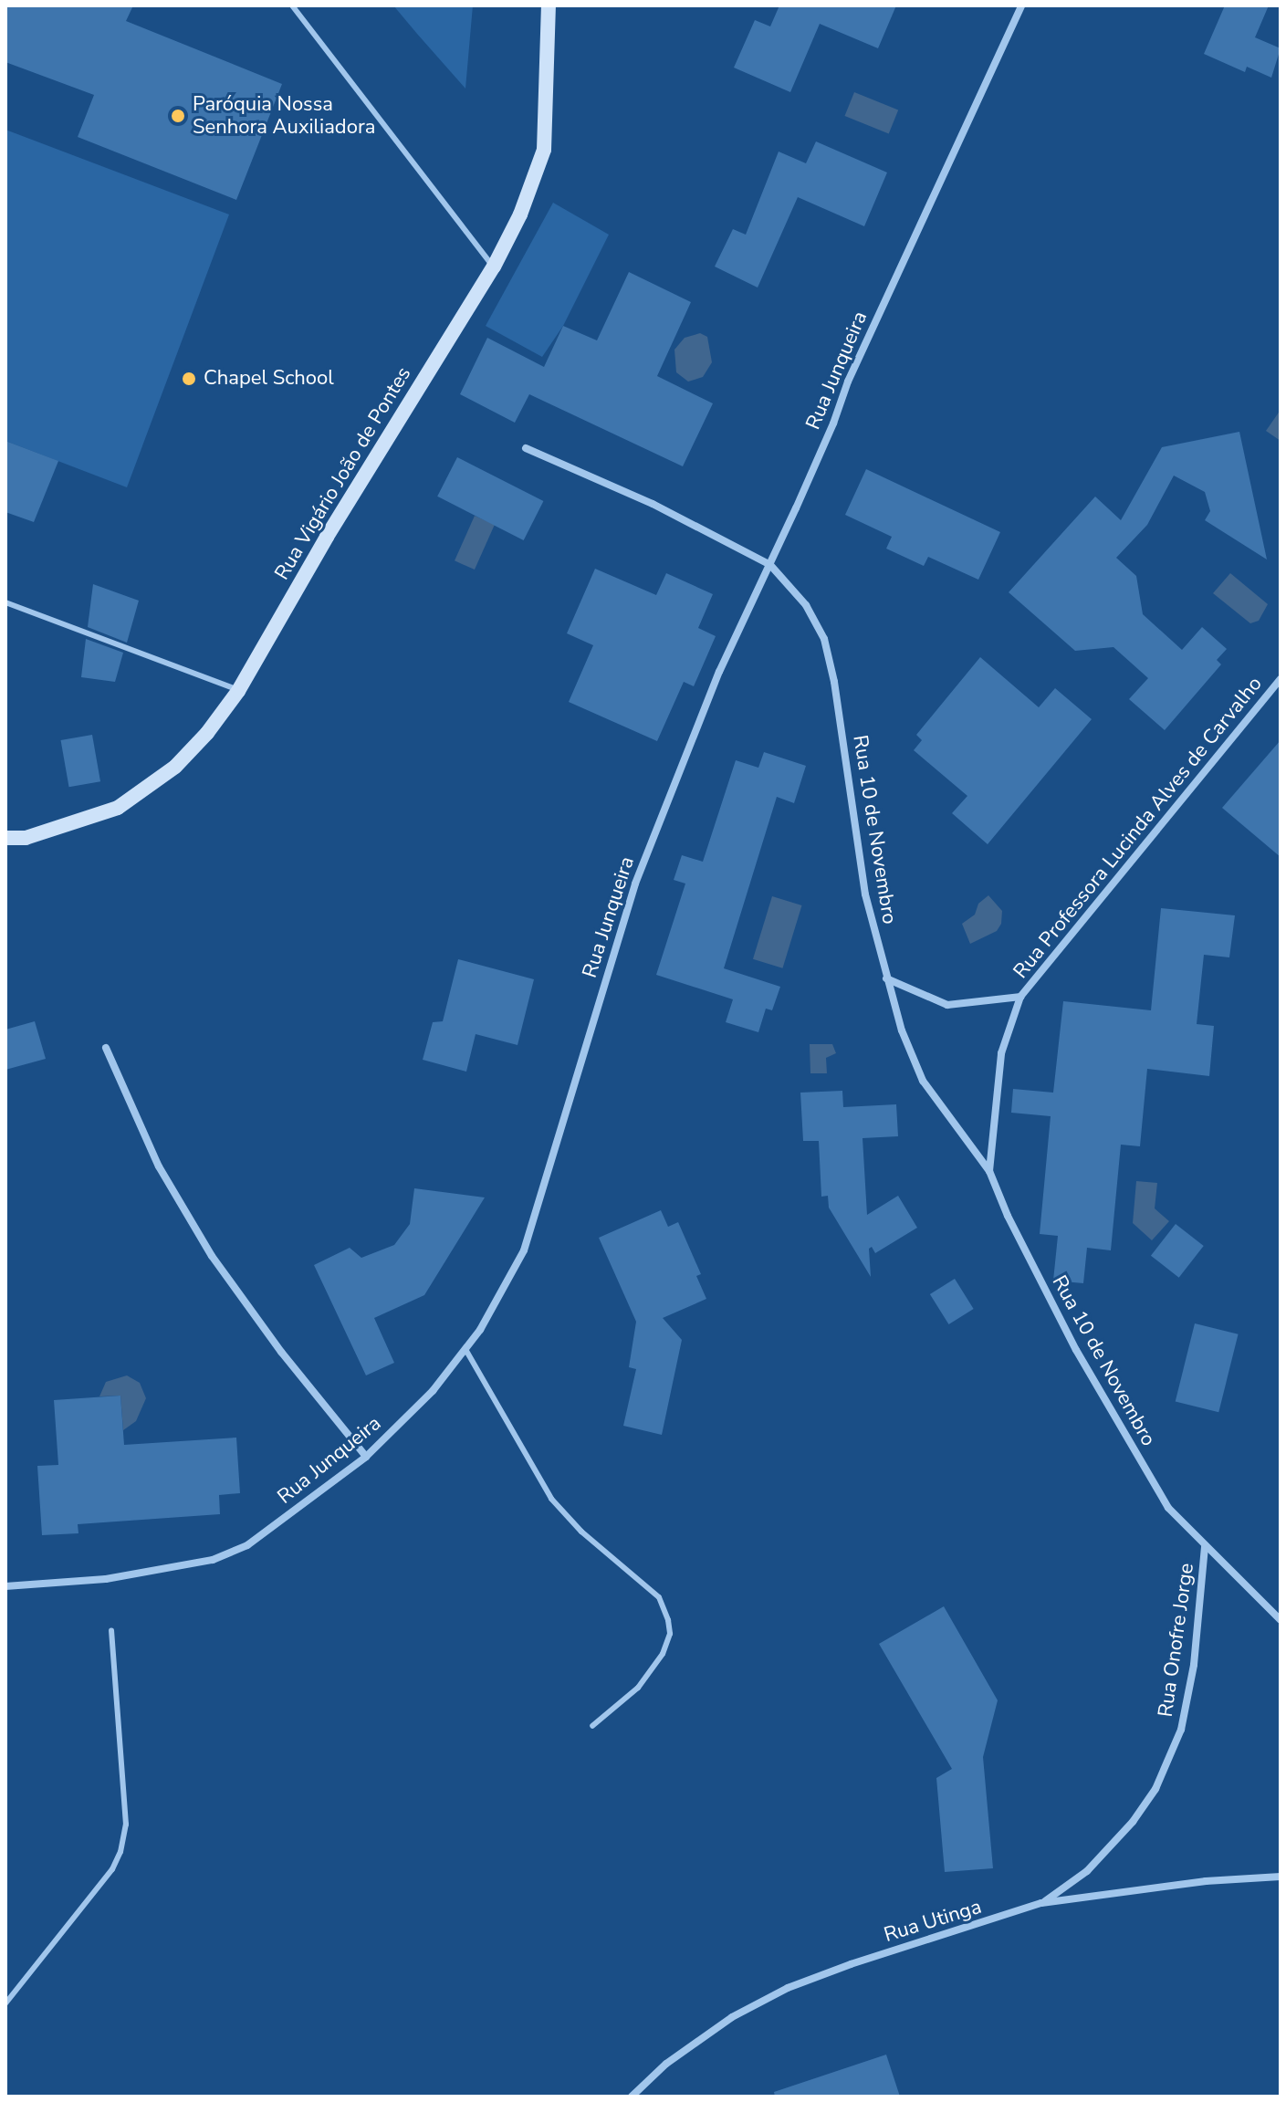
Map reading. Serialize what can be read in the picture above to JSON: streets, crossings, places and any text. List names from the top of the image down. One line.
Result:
{"streets":{"street":["Rua Junqueira","Rua Vigário João de Pontes","Rua Professora Lucinda Alves de Carvalho","Rua 10 de Novembro","Rua Onofre Jorge","Rua Utinga"]},"crossings":[["Rua Junqueira","Rua 10 de Novembro"],["Rua Professora Lucinda Alves de Carvalho","Rua 10 de Novembro"],["Rua 10 de Novembro","Rua Onofre Jorge"],["Rua Onofre Jorge","Rua Utinga"]],"places":["Paróquia Nossa Senhora Auxiliadora","Chapel School"]}
